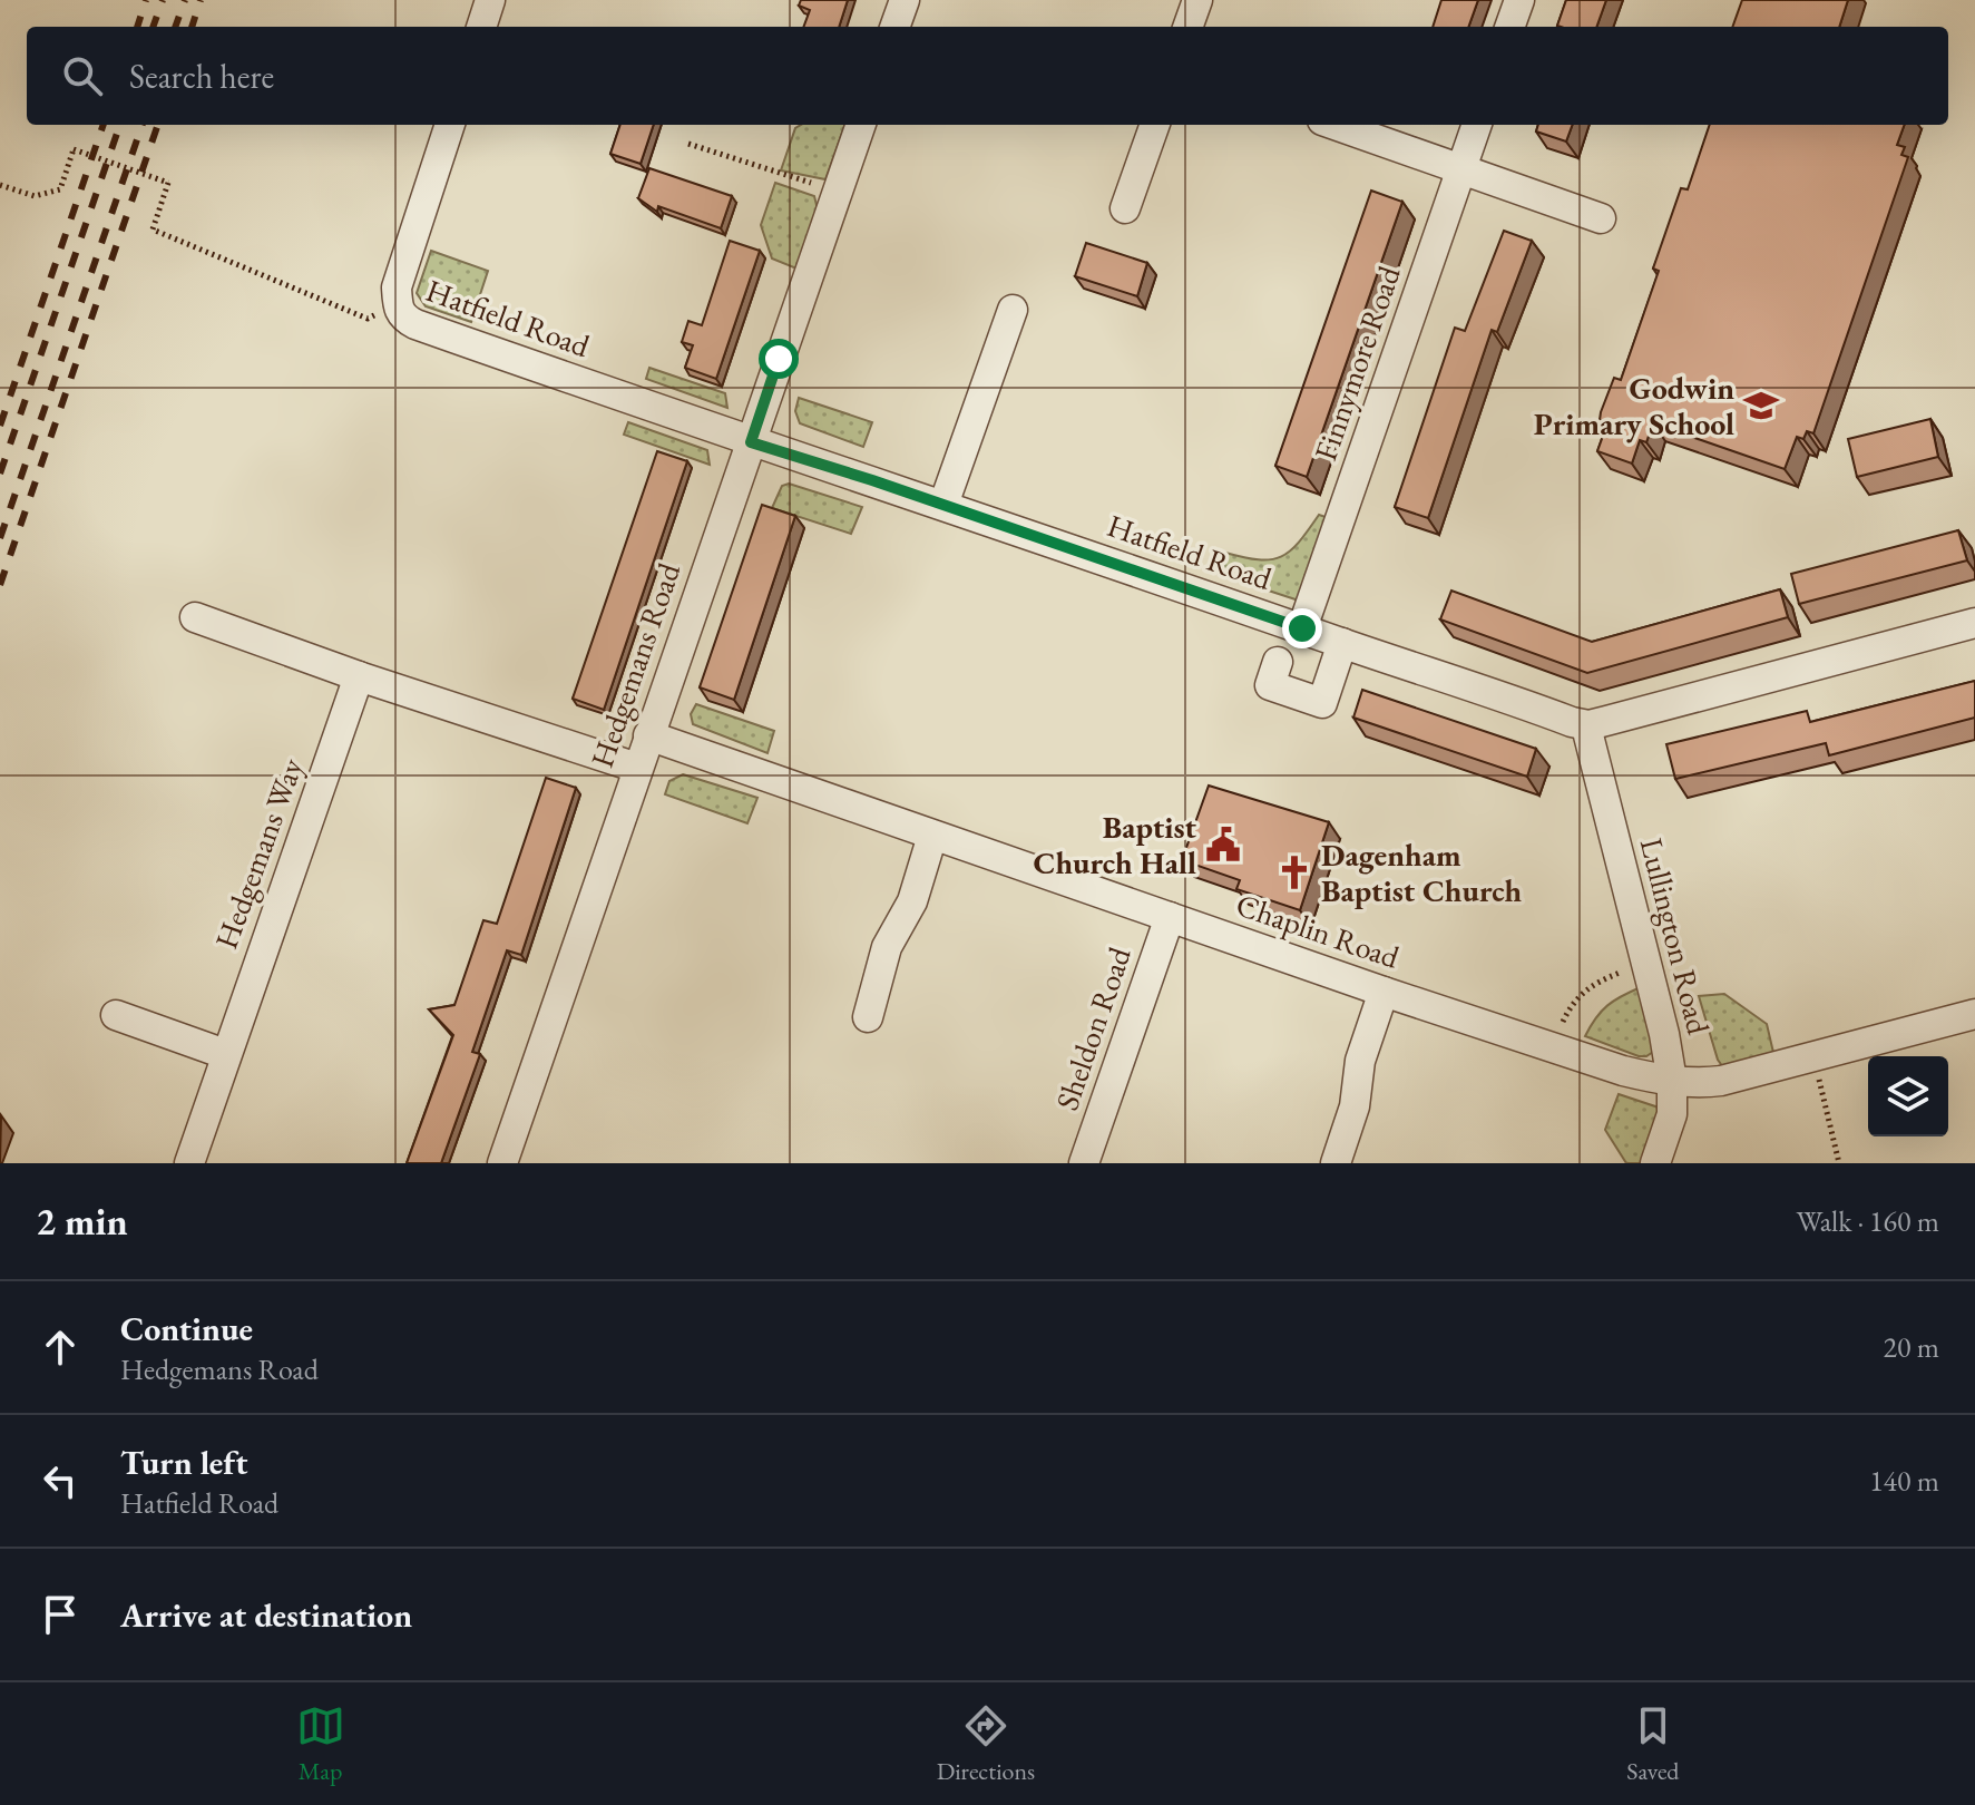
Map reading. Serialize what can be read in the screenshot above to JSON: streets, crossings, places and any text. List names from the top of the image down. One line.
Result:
{"streets":{"street":["Hatfield Road","Finnymore Road","Hedgemans Road","Hedgemans Way","Chaplin Road","Lullington Road","Sheldon Road"]},"crossings":[["Hatfield Road","Finnymore Road"],["Hatfield Road","Hedgemans Road"],["Hatfield Road","Lullington Road"],["Hedgemans Road","Chaplin Road"],["Chaplin Road","Lullington Road"],["Chaplin Road","Sheldon Road"]],"places":{"school or university":["Godwin Primary School"],"public building":["Baptist Church Hall"],"church":["Dagenham Baptist Church"]},"page":{"search":"Search here","heading":["2 min","Walk · 160 m"],"list":[["Continue","Hedgemans Road","20 m"],["Turn left","Hatfield Road","140 m"],"Arrive at destination"],"nav":["Map","Directions","Saved"]}}
